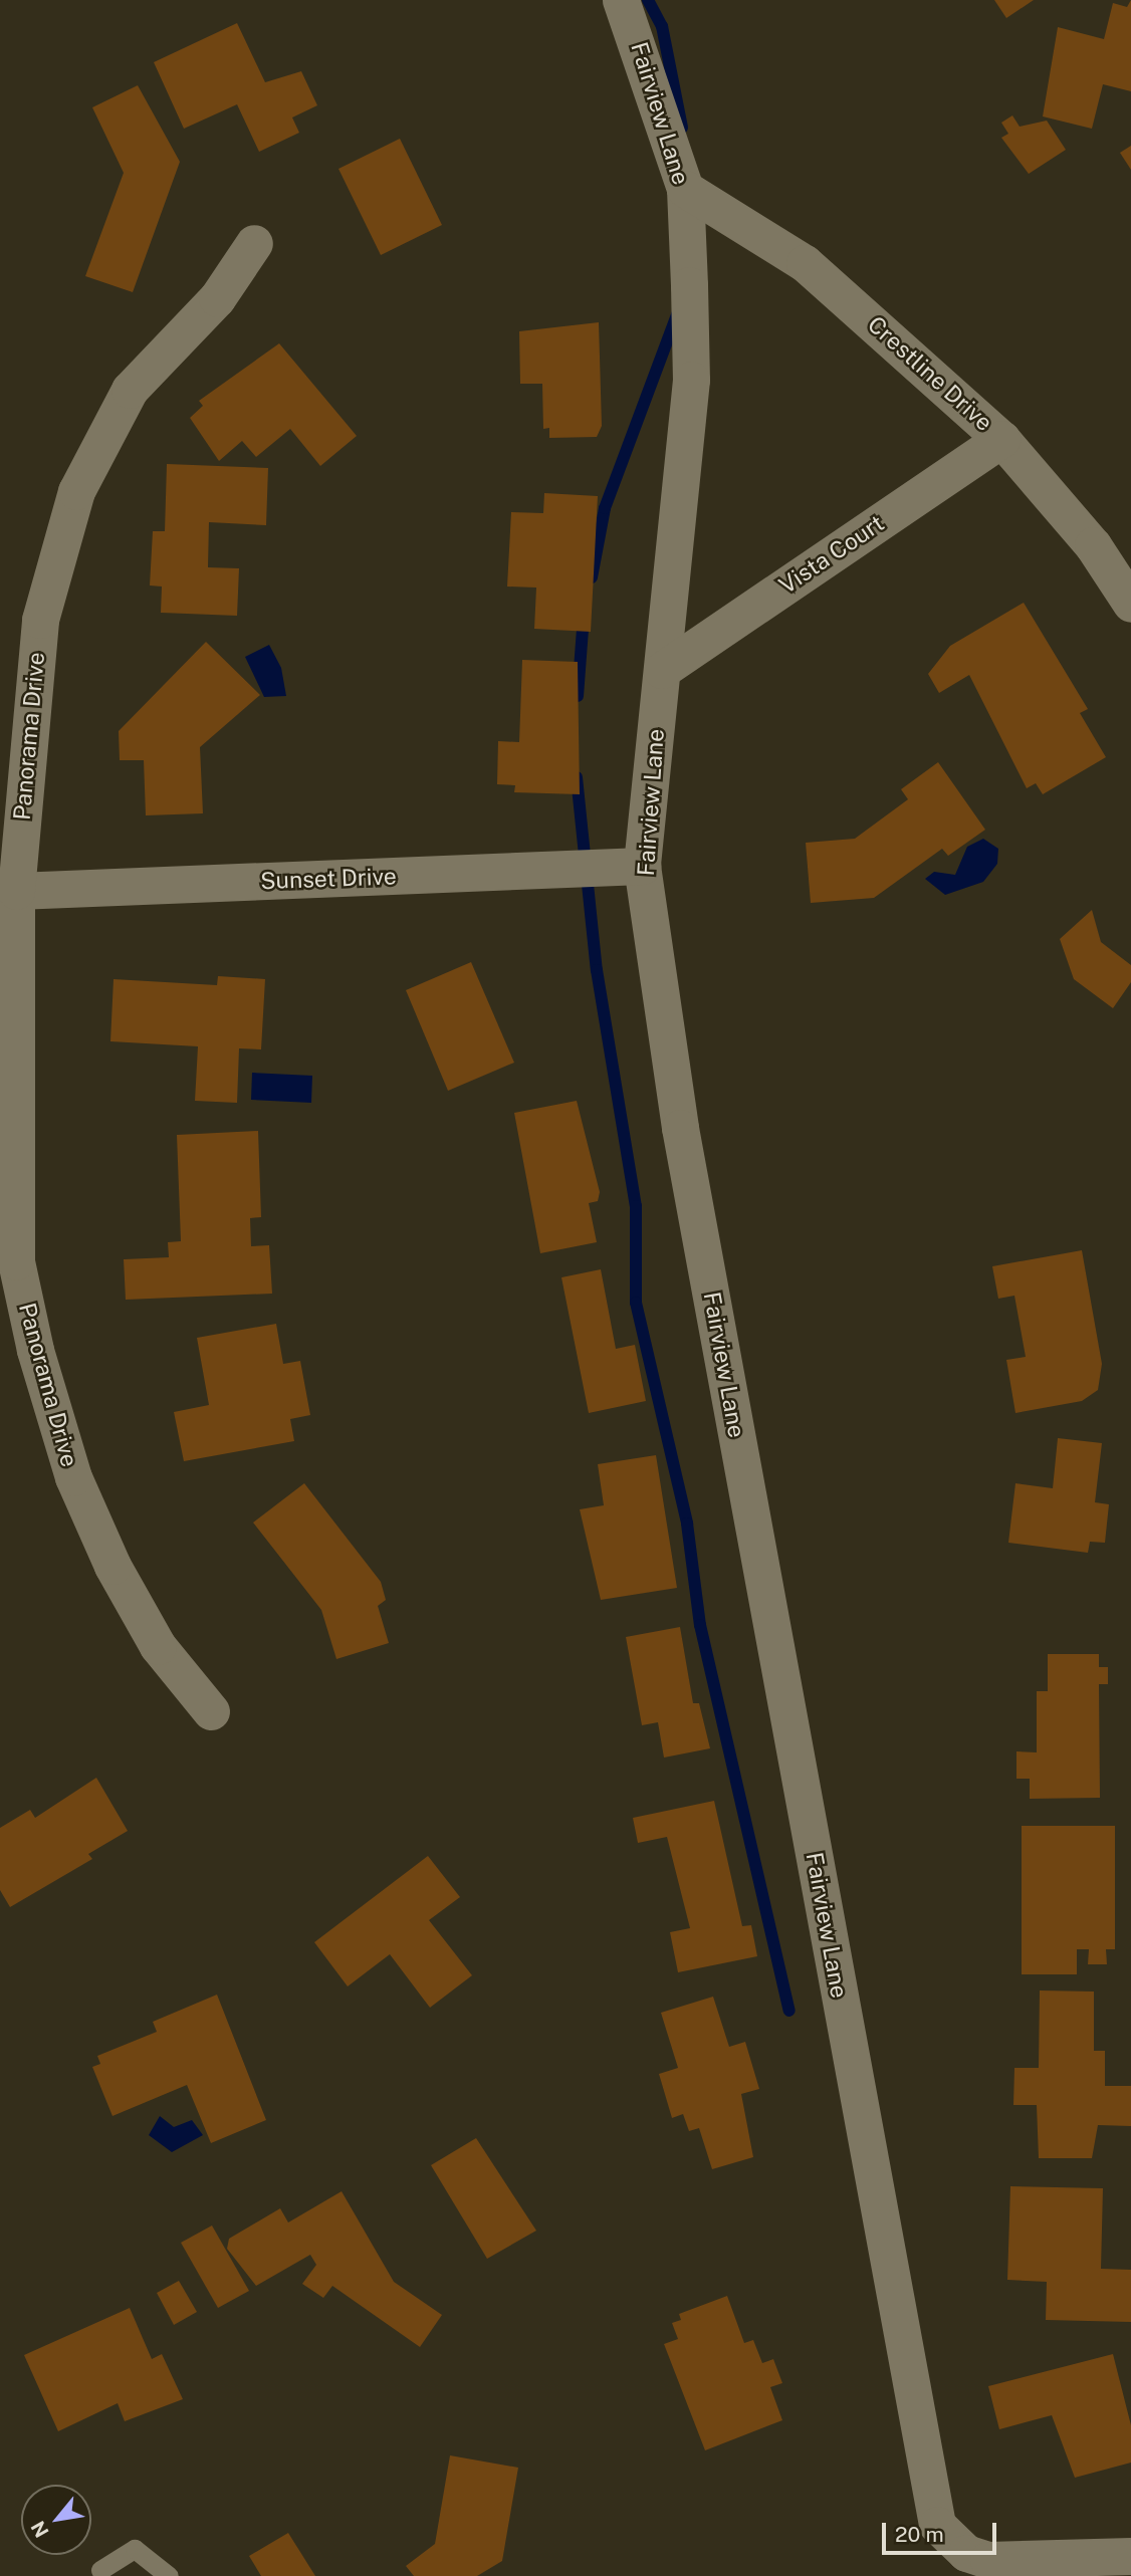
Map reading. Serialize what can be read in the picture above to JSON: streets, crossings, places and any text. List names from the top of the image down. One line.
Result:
{"streets":{"street":["Fairview Lane","Crestline Drive","Vista Court","Panorama Drive","Sunset Drive"]},"crossings":[["Fairview Lane","Crestline Drive"],["Fairview Lane","Vista Court"],["Fairview Lane","Sunset Drive"],["Crestline Drive","Vista Court"],["Panorama Drive","Sunset Drive"]],"scale_bar":"20 m","north":"bottom left"}
